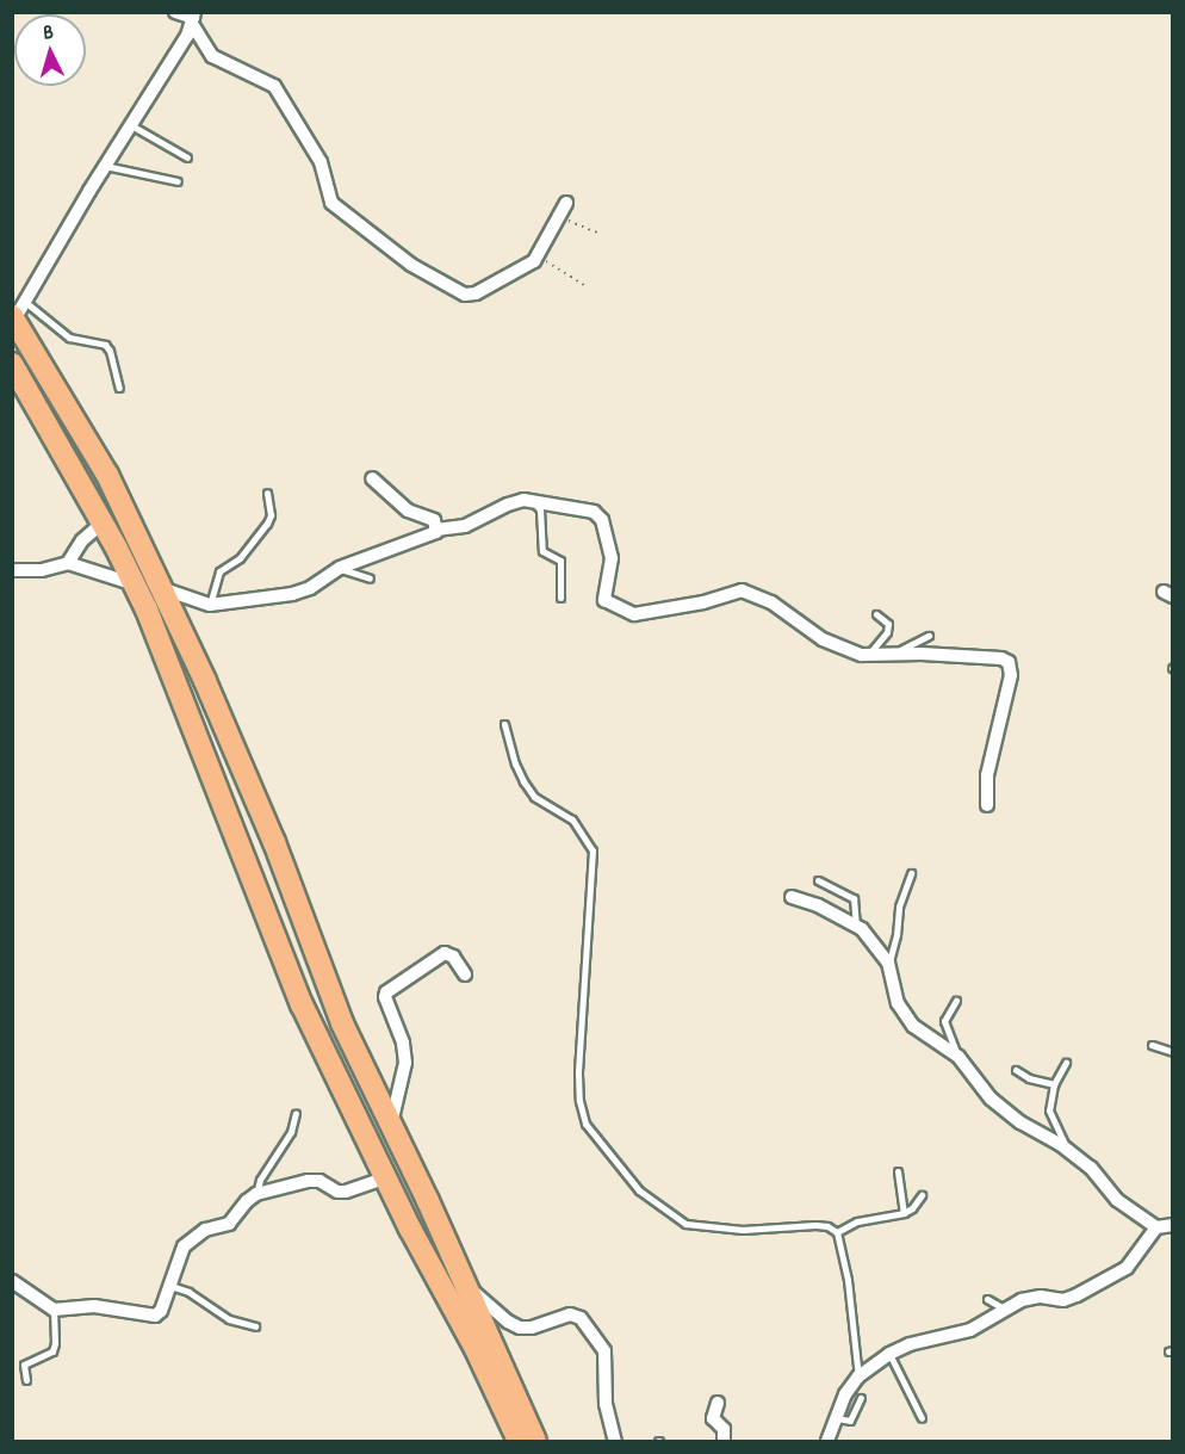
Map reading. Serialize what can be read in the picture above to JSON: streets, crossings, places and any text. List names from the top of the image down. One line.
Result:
{"north":"top"}
